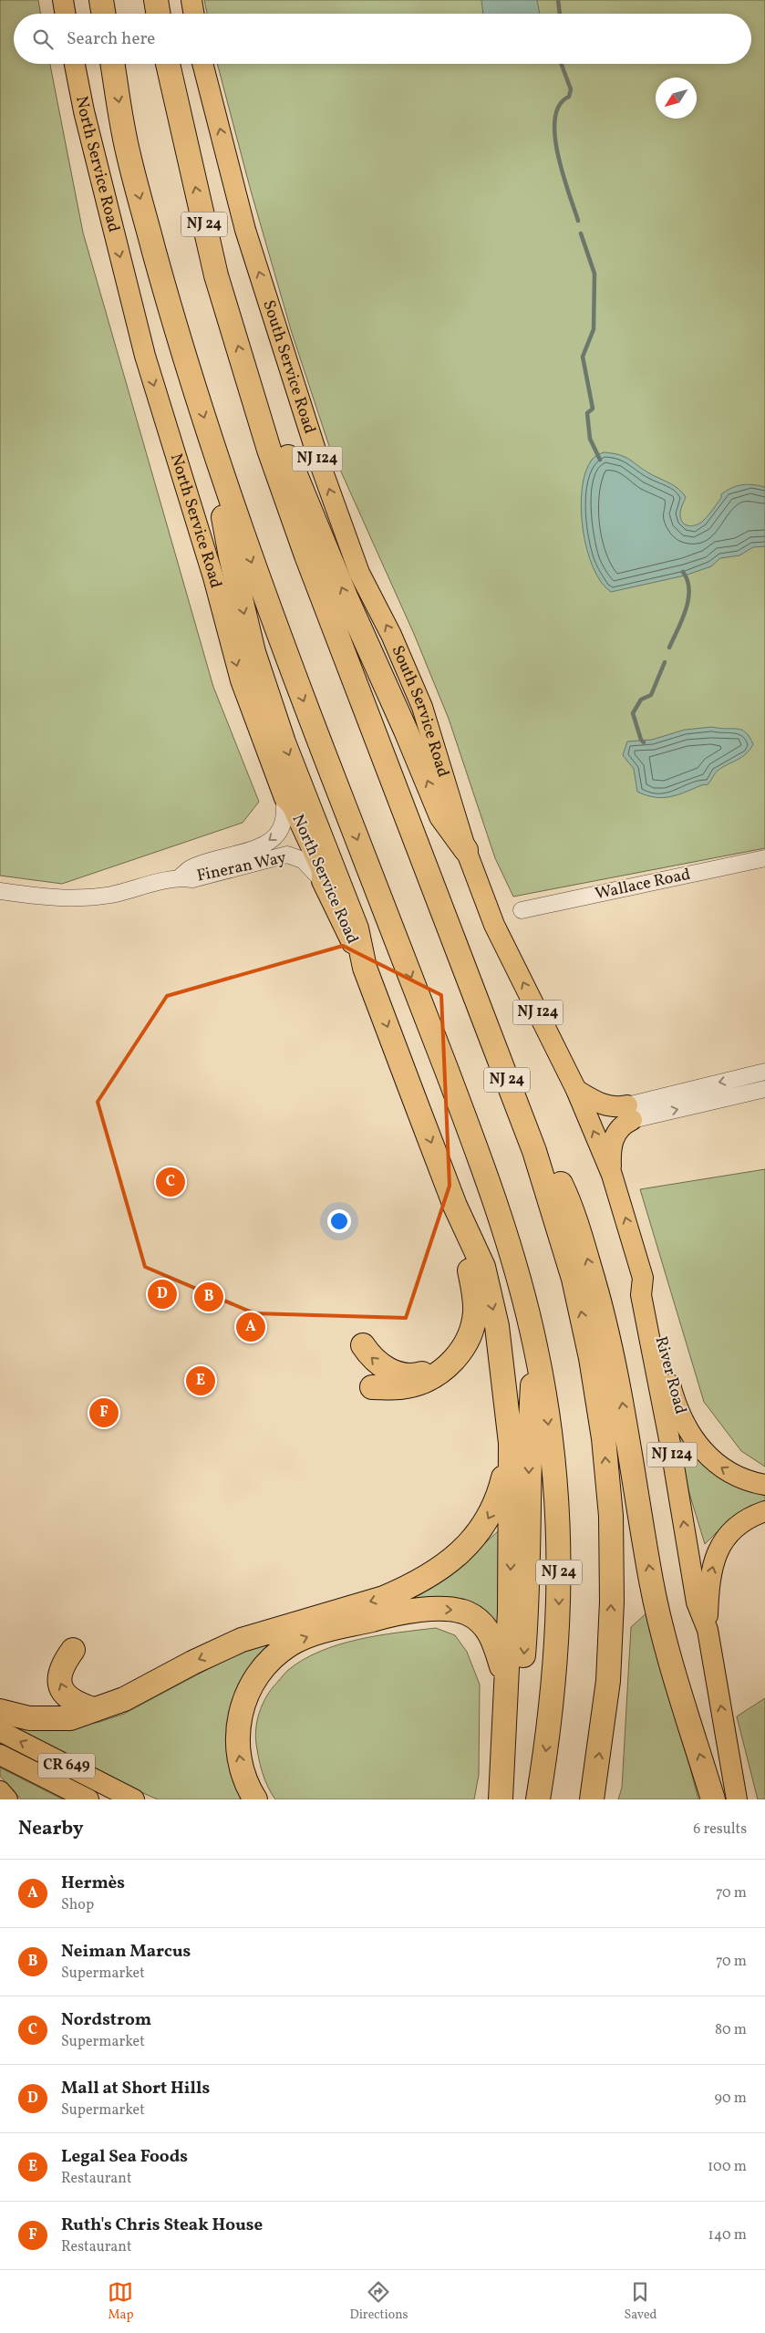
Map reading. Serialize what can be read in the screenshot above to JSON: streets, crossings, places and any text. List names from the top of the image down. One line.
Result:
{"streets":{"highway":["NJ 24"],"main road":["North Service Road","South Service Road","NJ 124","River Road","CR 649"],"street":["Fineran Way","Wallace Road"]},"crossings":[["North Service Road","Fineran Way"],["South Service Road","NJ 124"],["NJ 124","River Road"]],"one_way":["North Service Road","South Service Road"],"north":"bottom left","page":{"search":"Search here","pins":["C","D","B","A","E","F"],"heading":["Nearby","6 results"],"list":[{"mark":"A","name":"Hermès","note":"Shop","value":"70 m"},{"mark":"B","name":"Neiman Marcus","note":"Supermarket","value":"70 m"},{"mark":"C","name":"Nordstrom","note":"Supermarket","value":"80 m"},{"mark":"D","name":"Mall at Short Hills","note":"Supermarket","value":"90 m"},{"mark":"E","name":"Legal Sea Foods","note":"Restaurant","value":"100 m"},{"mark":"F","name":"Ruth's Chris Steak House","note":"Restaurant","value":"140 m"}],"nav":["Map","Directions","Saved"]}}
